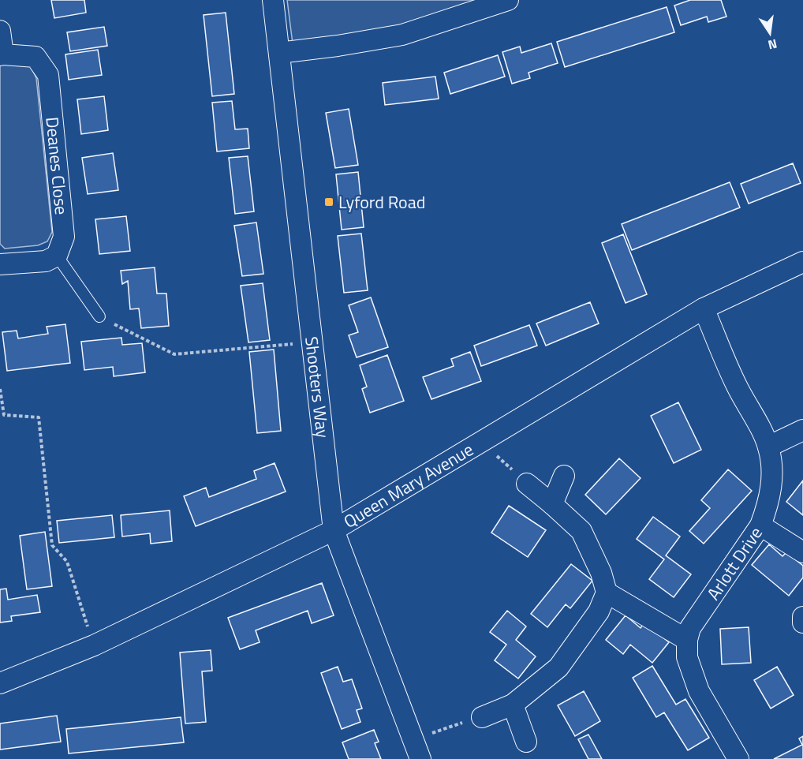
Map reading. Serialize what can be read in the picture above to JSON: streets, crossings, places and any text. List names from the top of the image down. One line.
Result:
{"streets":{"street":["Deanes Close","Shooters Way","Queen Mary Avenue","Arlott Drive"]},"crossings":[["Shooters Way","Queen Mary Avenue"],["Queen Mary Avenue","Arlott Drive"]],"places":{"transit":["Lyford Road"]},"north":"bottom"}
